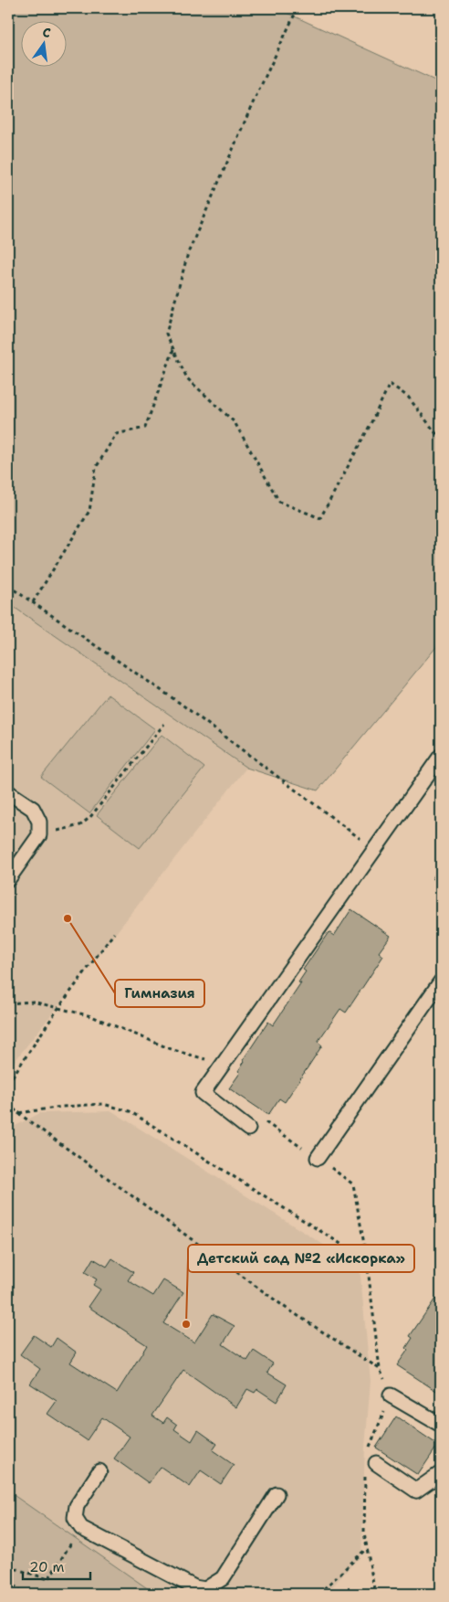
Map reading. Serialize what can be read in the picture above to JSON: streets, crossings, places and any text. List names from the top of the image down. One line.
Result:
{"places":["Гимназия","Детcкий сад №2 «Искорка»"],"scale_bar":"20 m","north":"top"}
